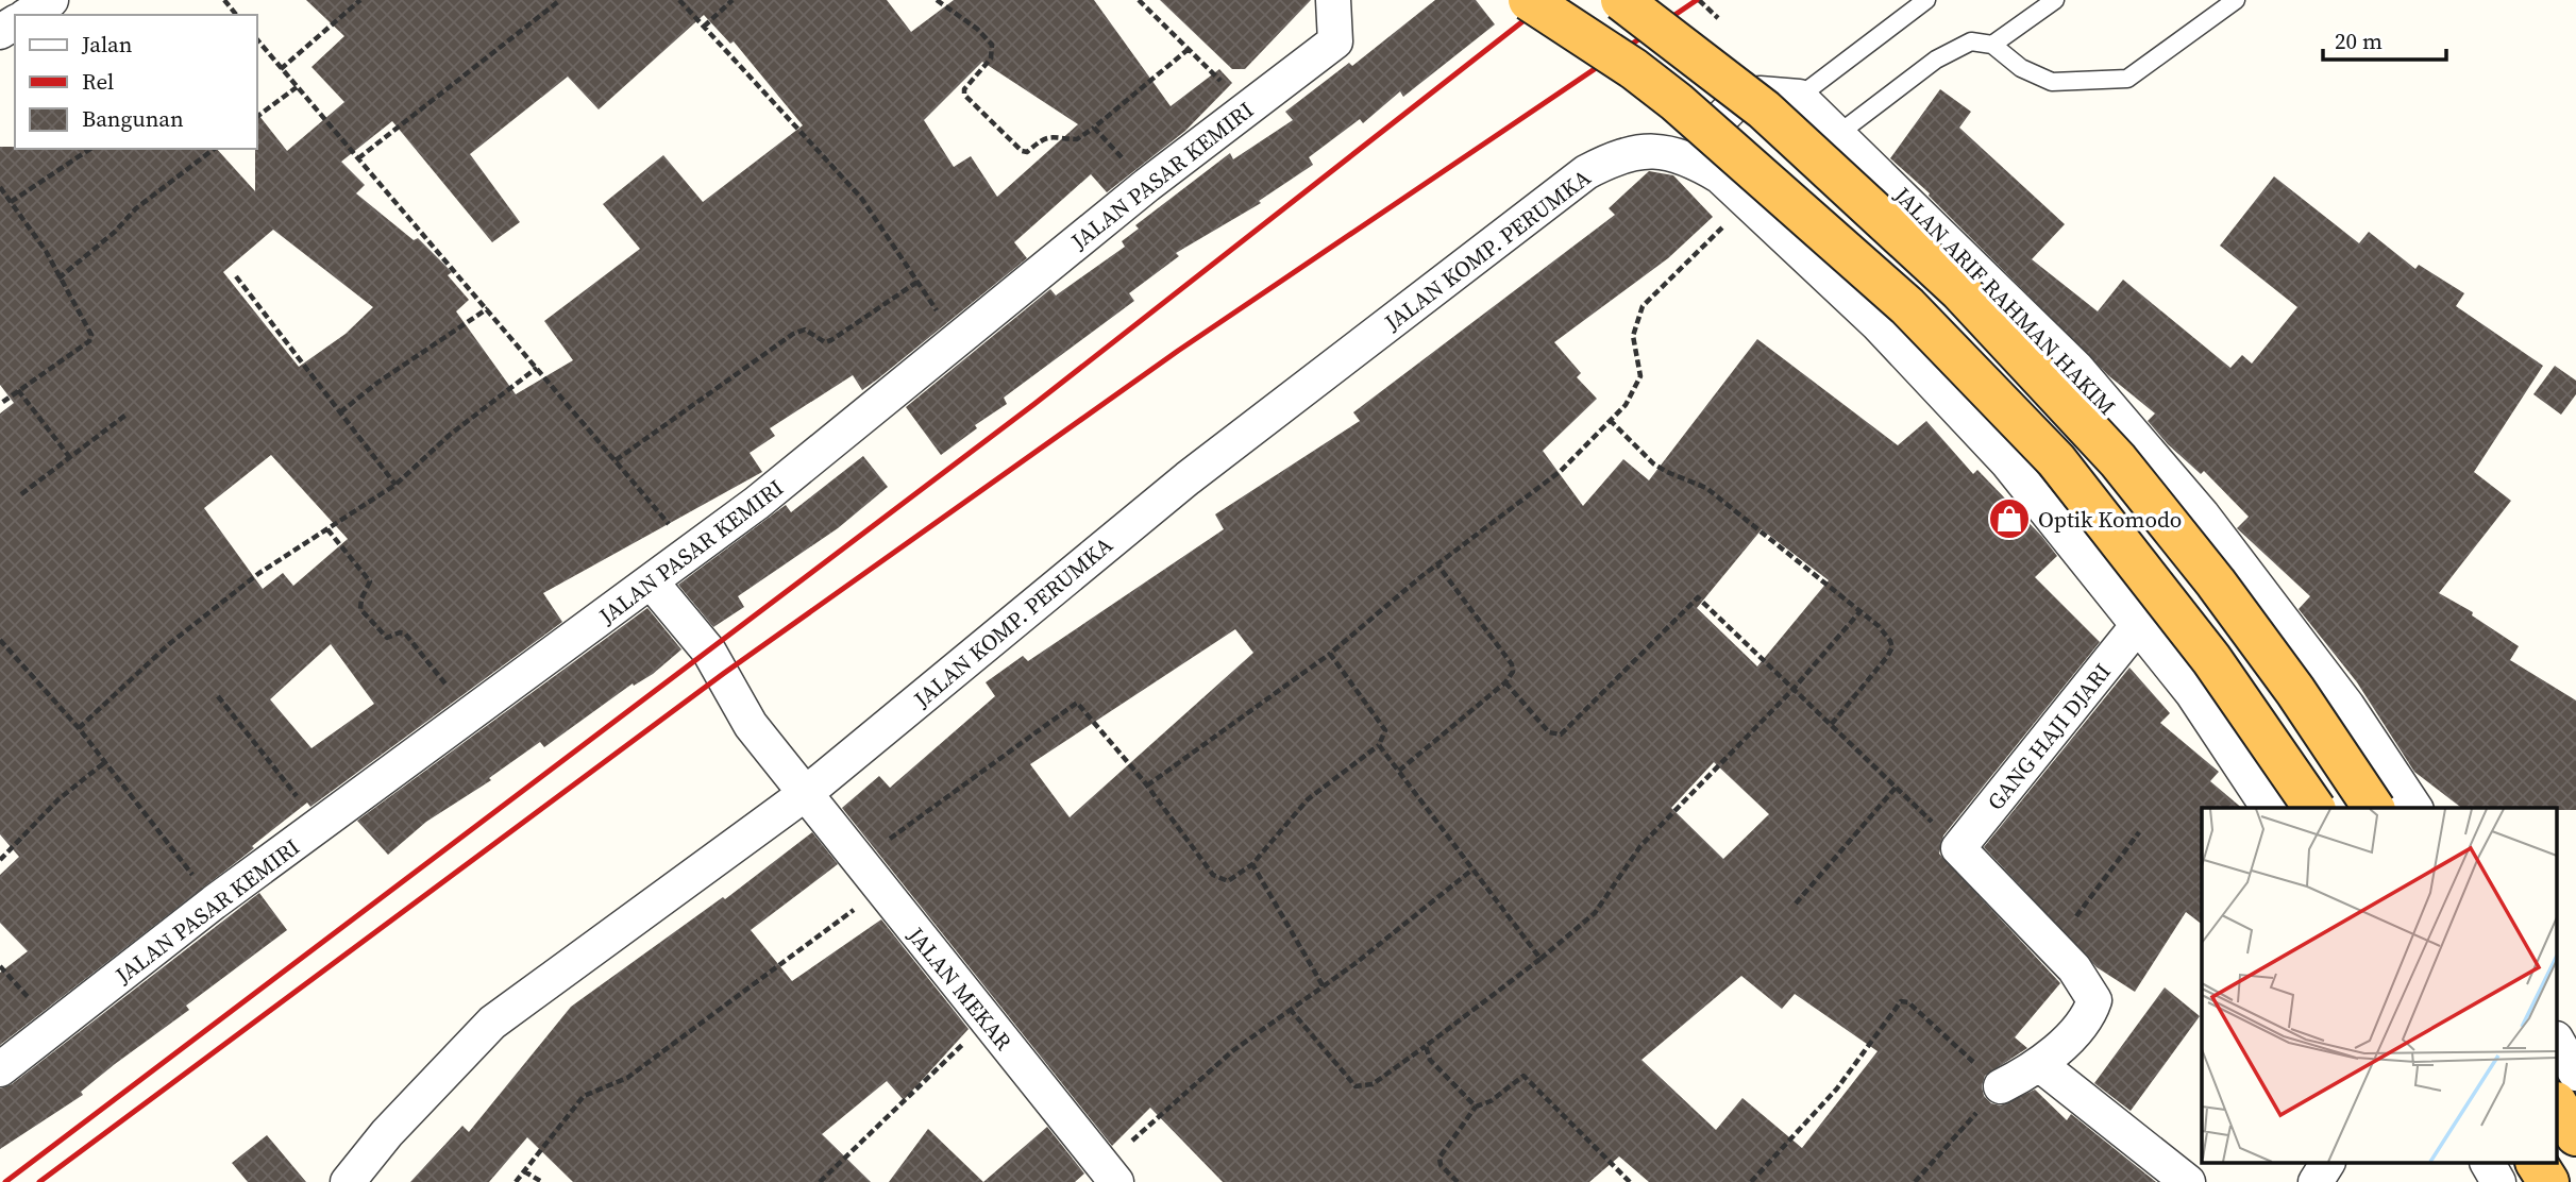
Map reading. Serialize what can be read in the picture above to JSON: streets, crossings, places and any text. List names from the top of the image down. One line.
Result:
{"streets":{"highway":["JALAN ARIF RAHMAN HAKIM"],"street":["JALAN PASAR KEMIRI","JALAN KOMP. PERUMKA","GANG HAJI DJARI","JALAN MEKAR"]},"crossings":[["JALAN PASAR KEMIRI","JALAN MEKAR"],["JALAN KOMP. PERUMKA","JALAN MEKAR"]],"places":{"shop":["Optik Komodo"]},"legend":["Jalan","Rel","Bangunan"],"scale_bar":"20 m"}
